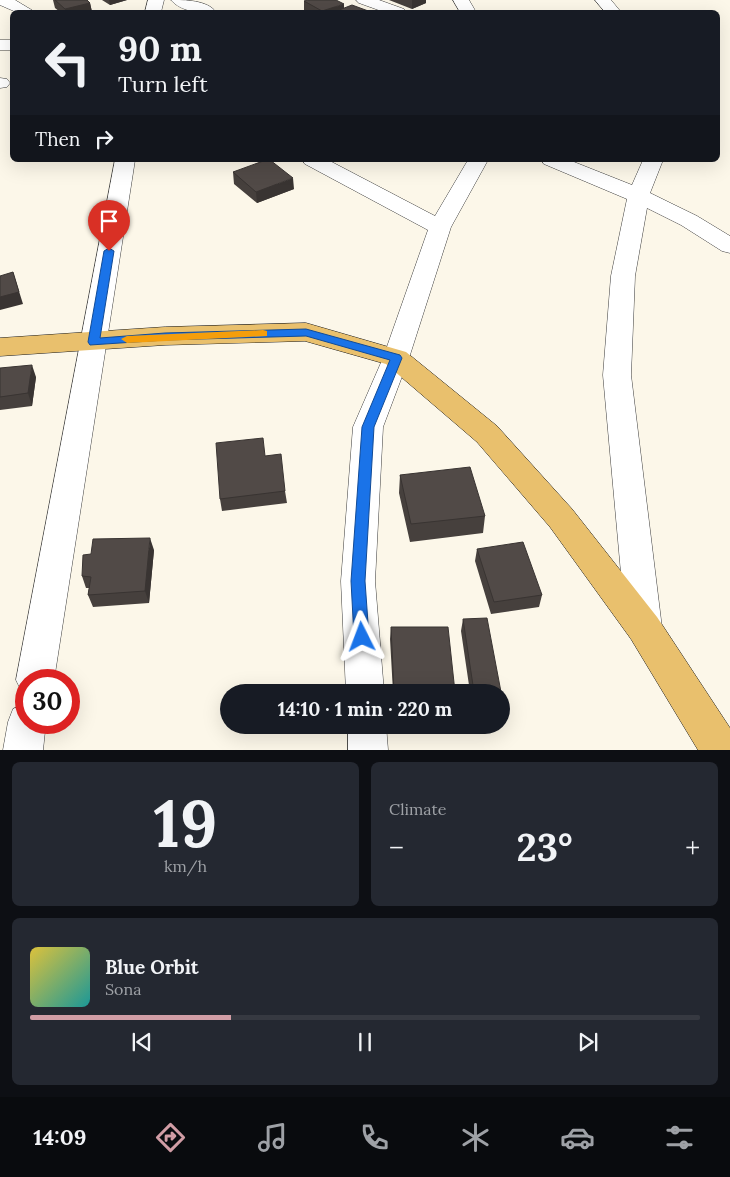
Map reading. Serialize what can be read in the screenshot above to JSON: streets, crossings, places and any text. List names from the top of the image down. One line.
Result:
{"page":{"turn":["90 m","Turn left"],"then":"Then","limit":"30","trip":"14:10 · 1 min · 220 m","tile":[["19","km/h"],"Climate"],"heat":["−","23°","+"],"song":["Blue Orbit","Sona"],"tabs":"14:09"}}
